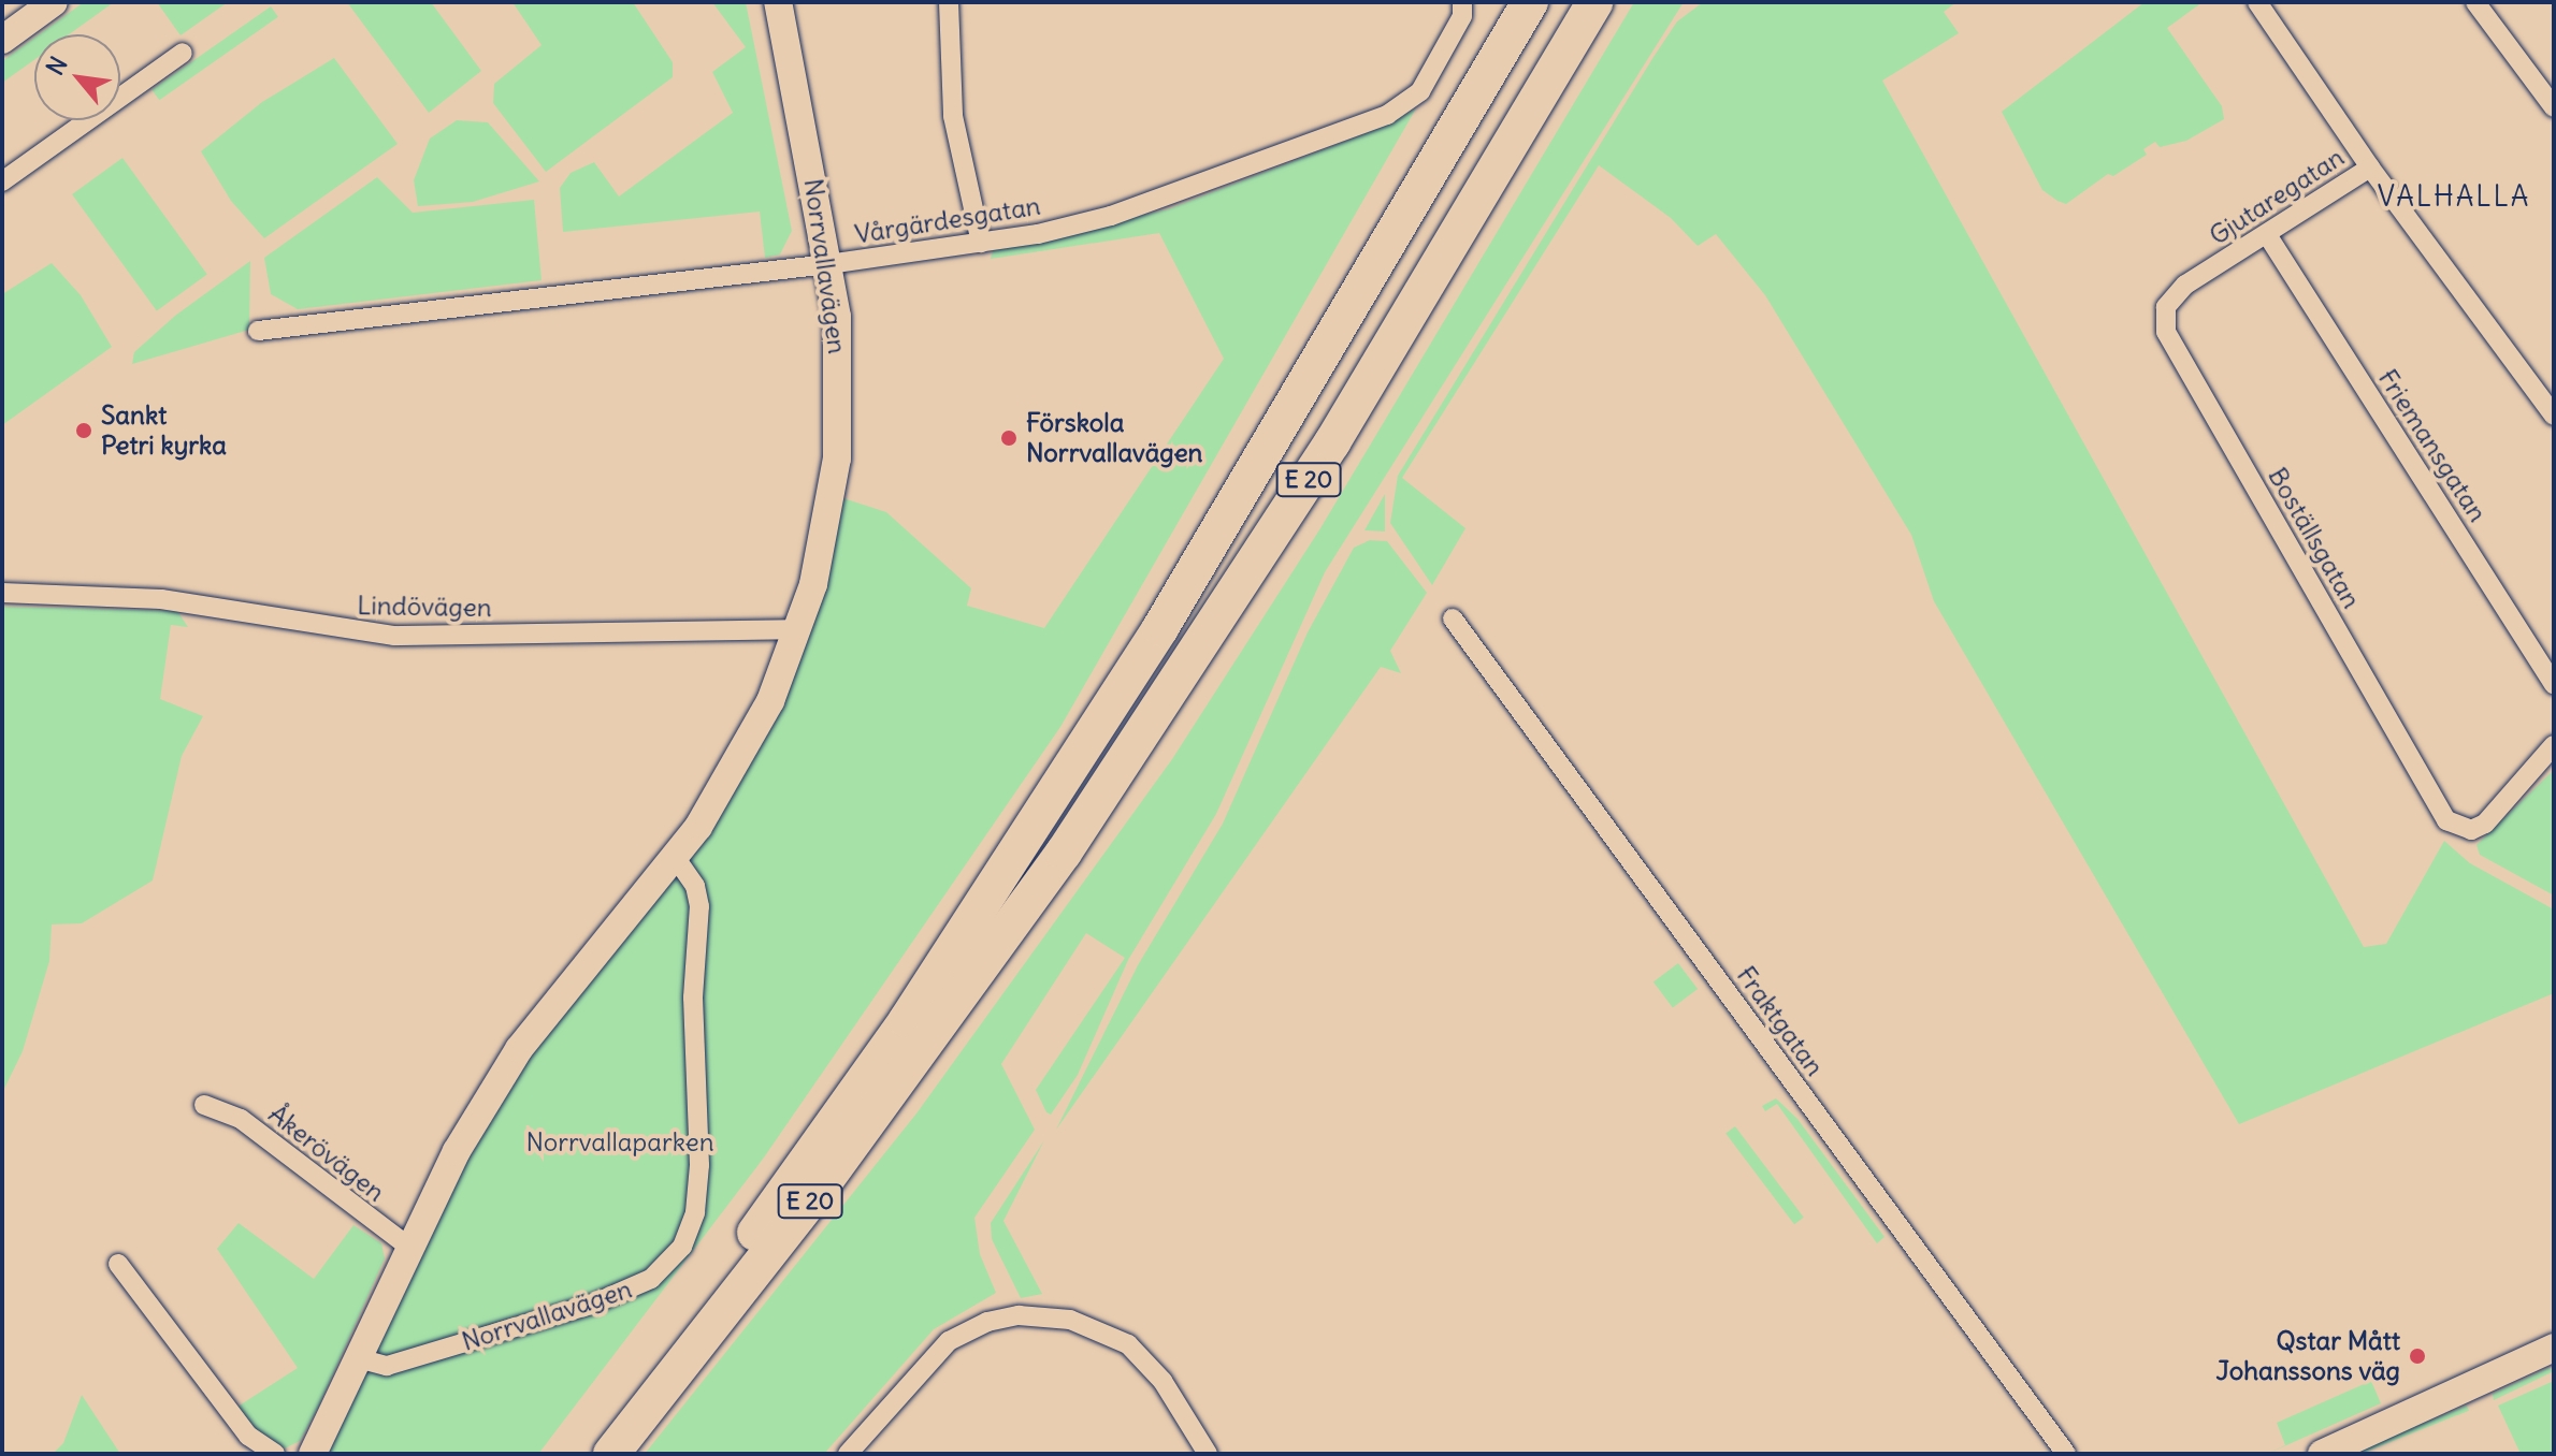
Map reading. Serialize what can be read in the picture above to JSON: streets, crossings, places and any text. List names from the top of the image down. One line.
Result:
{"streets":{"highway":["E 20"],"street":["Gjutaregatan","Vårgärdesgatan","Norrvallavägen","Friemansgatan","Boställsgatan","Lindövägen","Fraktgatan","Åkerövägen"]},"crossings":[["Gjutaregatan","Friemansgatan"],["Gjutaregatan","Boställsgatan"],["Vårgärdesgatan","Norrvallavägen"],["Norrvallavägen","Lindövägen"],["Norrvallavägen","Åkerövägen"]],"districts":["VALHALLA"],"parks":["Norrvallaparken"],"places":["Sankt Petri kyrka","Förskola Norrvallavägen","Qstar Mått Johanssons väg"],"north":"top left"}
